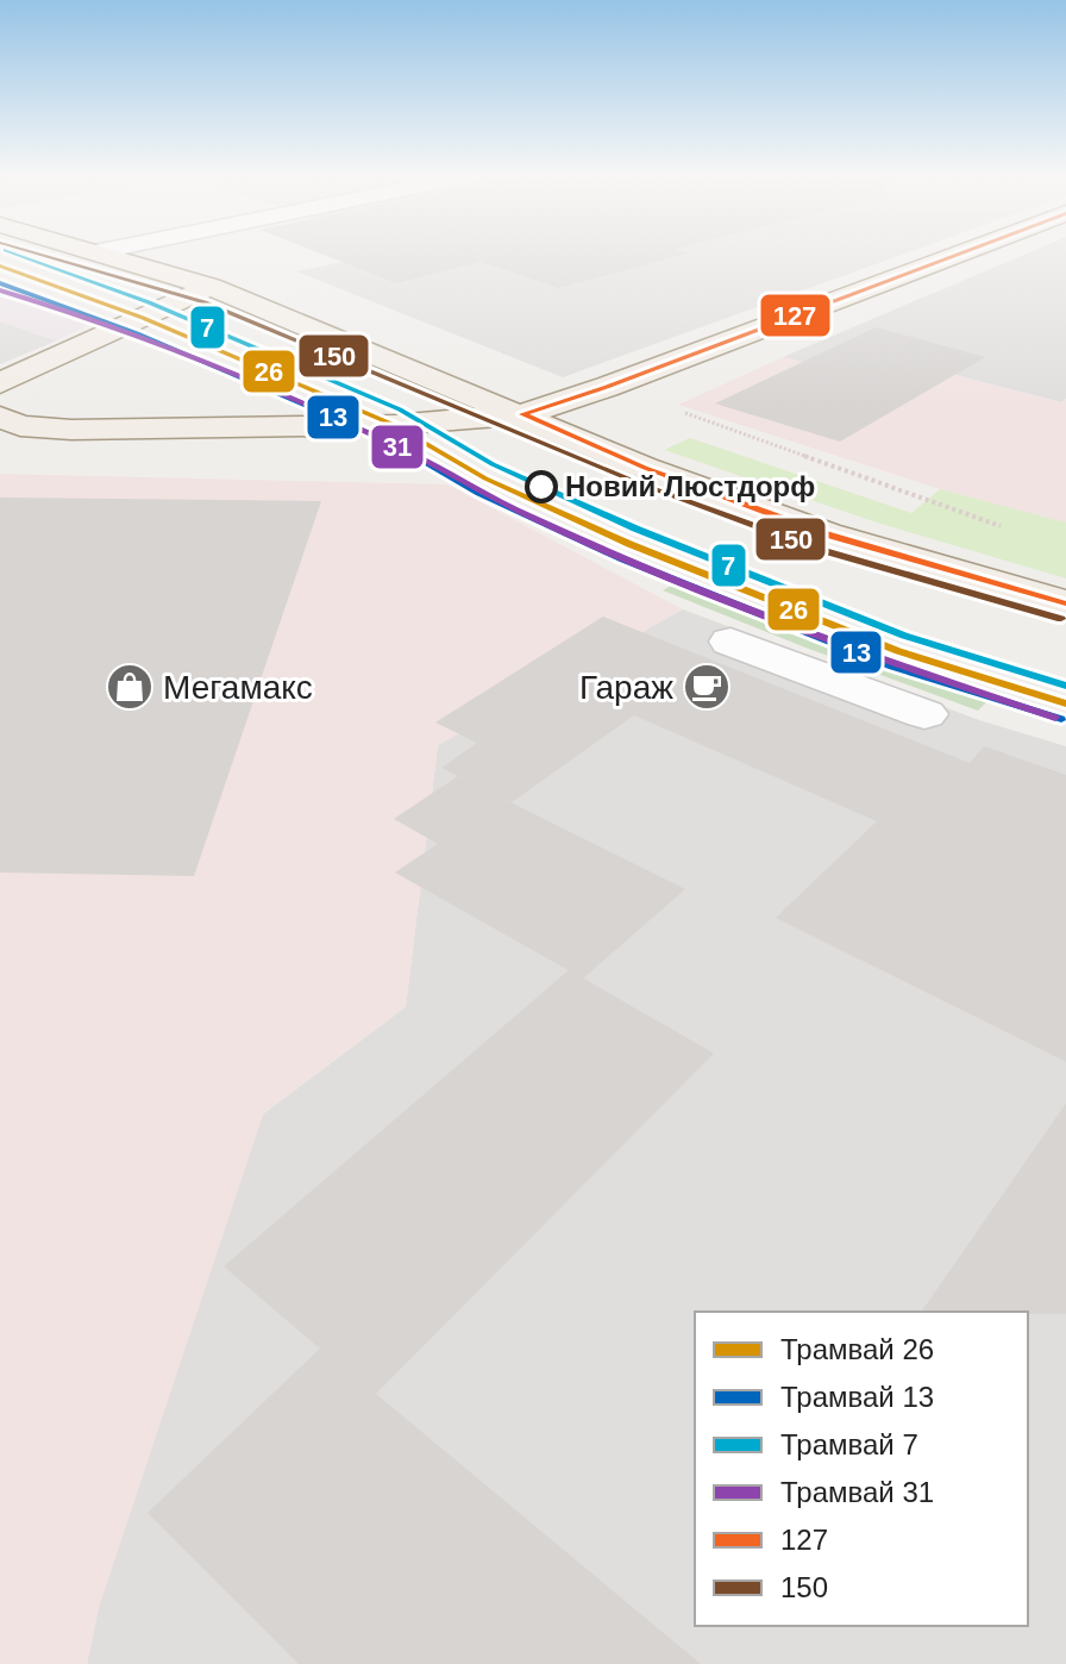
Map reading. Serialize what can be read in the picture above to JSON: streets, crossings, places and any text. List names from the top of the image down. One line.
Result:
{"places":{"other":["Новий Люстдорф"],"shop":["Мегамакс"],"cafe":["Гараж"]},"lines":["tram line 7","transit line 127","transit line 150","tram line 26","tram line 13","tram line 31"],"legend":["Трамвай 26","Трамвай 13","Трамвай 7","Трамвай 31","127","150"]}
